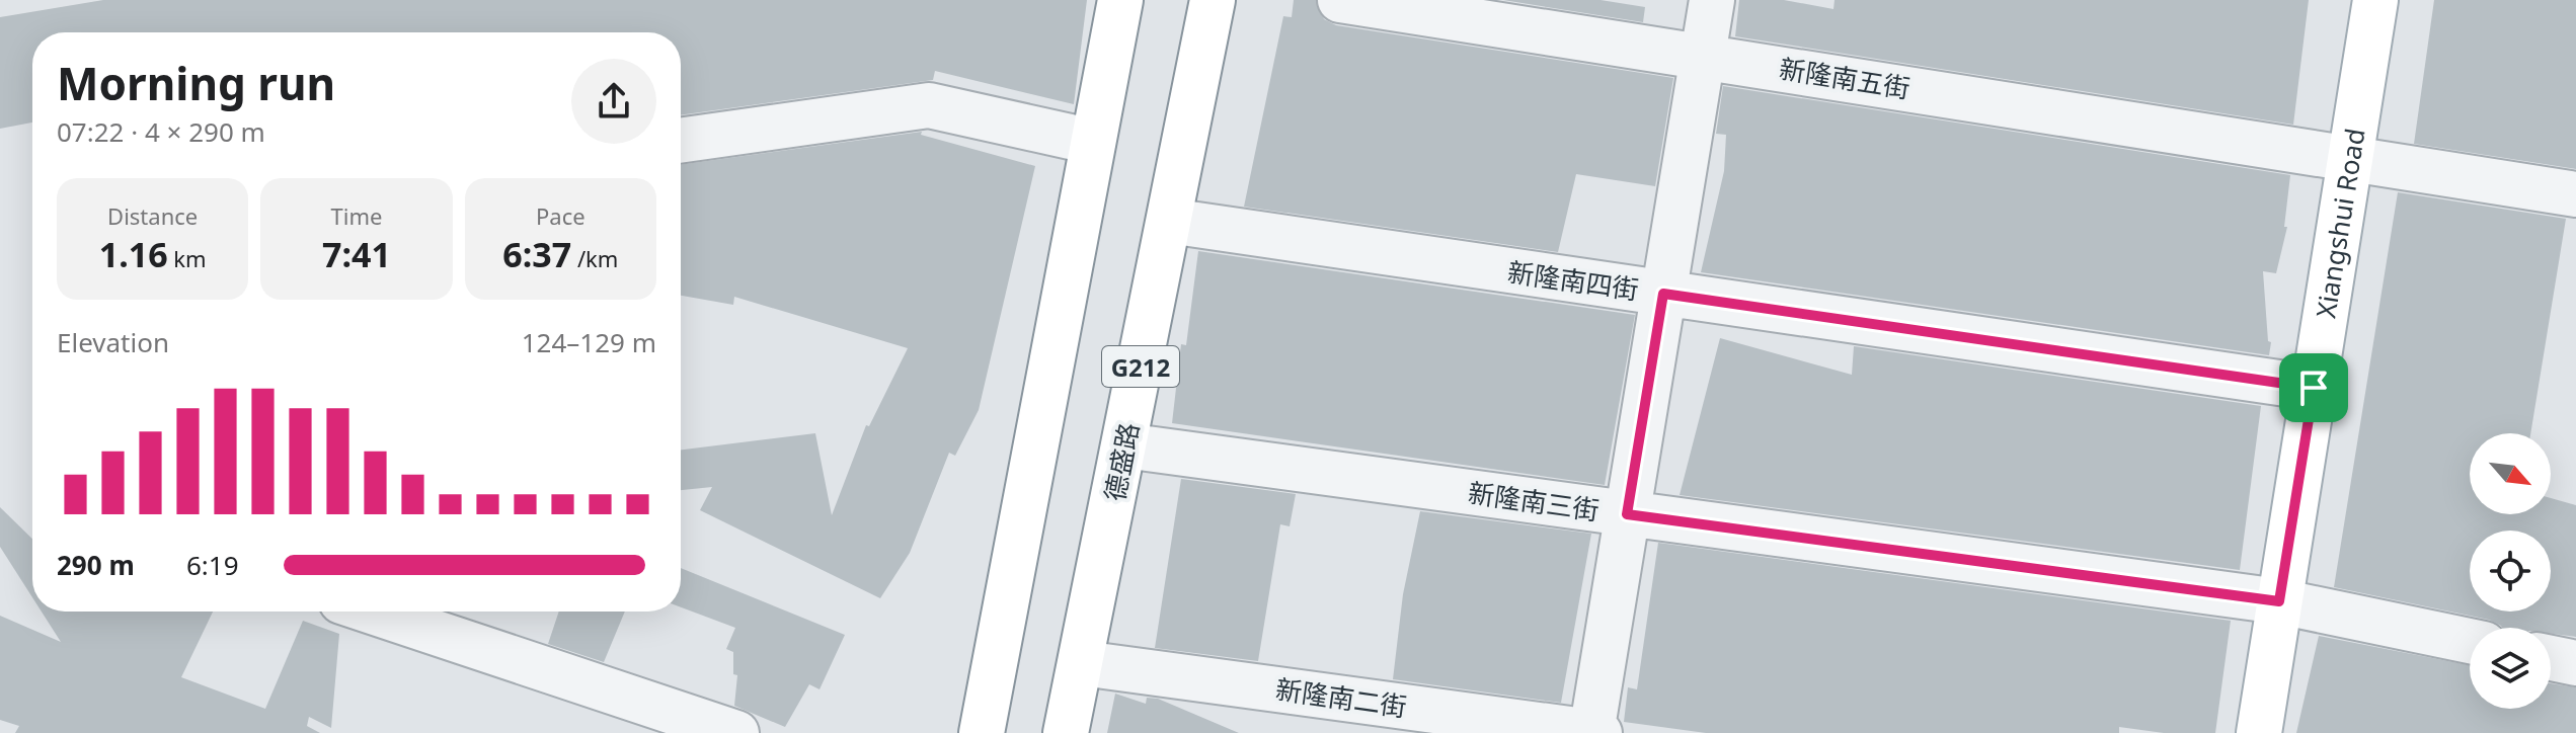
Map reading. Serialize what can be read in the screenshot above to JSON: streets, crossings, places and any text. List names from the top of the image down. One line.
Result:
{"streets":{"main road":["Xiangshui Road","G212","德盛路"],"street":["新隆南五街","新隆南四街","新隆南三街","新隆南二街"]},"crossings":[["新隆南五街","Xiangshui Road"],["Xiangshui Road","新隆南四街"],["Xiangshui Road","新隆南三街"],["新隆南四街","德盛路"],["德盛路","新隆南三街"],["德盛路","新隆南二街"]],"north":"bottom right","page":{"heading":["Morning run","07:22 · 4 × 290 m"],"stats":[["Distance","1.16 km"],["Time","7:41"],["Pace","6:37 /km"]],"chart":["Elevation","124–129 m"],"list":[{"name":"290 m","note":"6:19"}]}}
